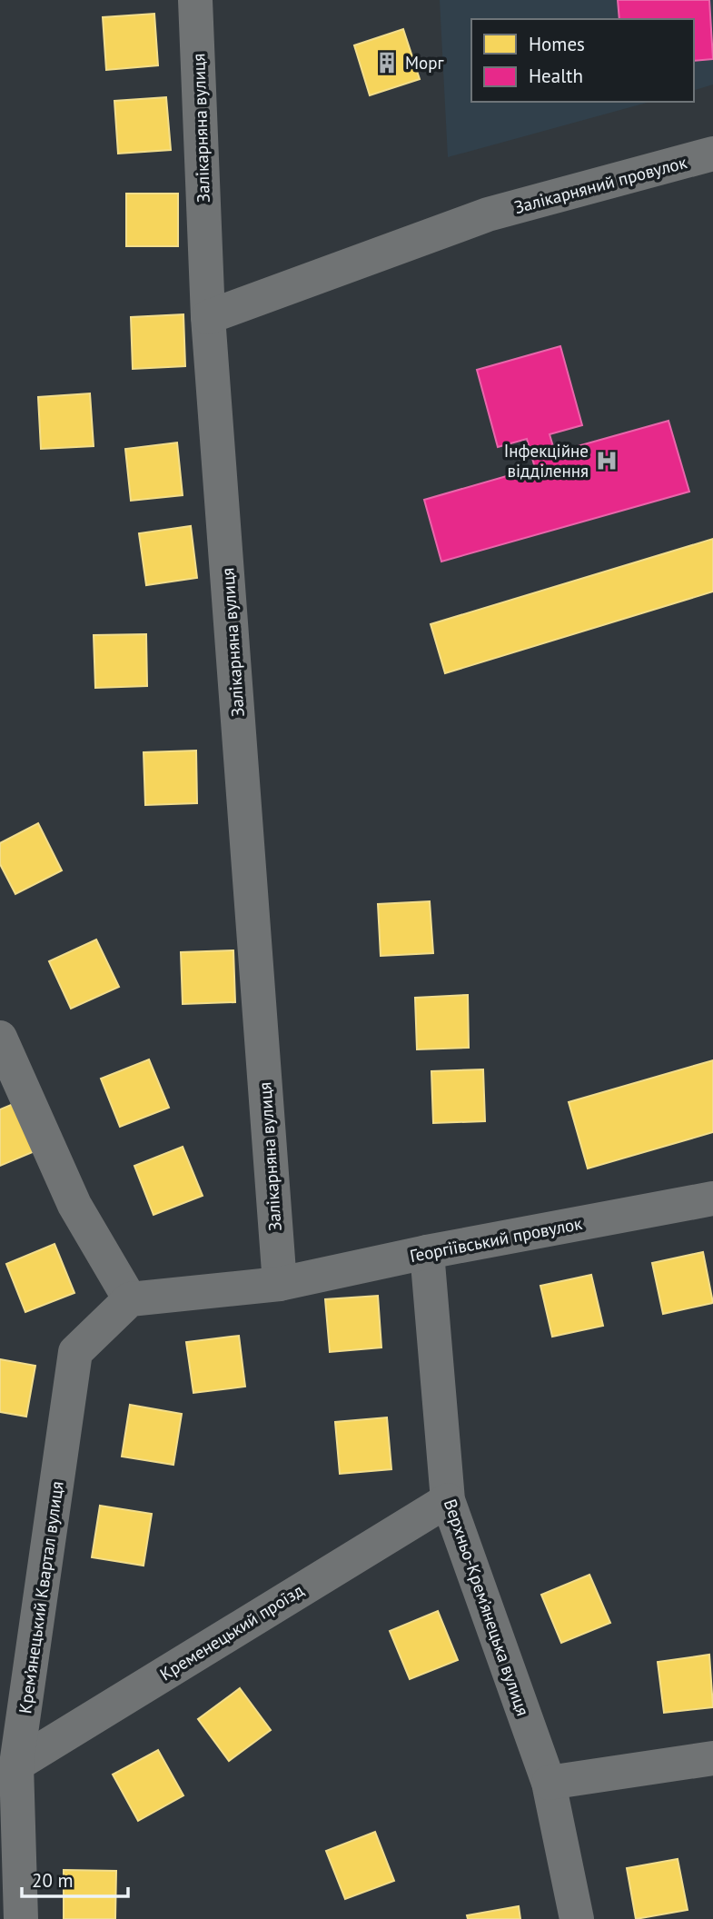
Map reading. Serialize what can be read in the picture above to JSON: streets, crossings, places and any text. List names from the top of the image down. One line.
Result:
{"streets":{"street":["Залікарняна вулиця","Залікарняний провулок","Георгіївський провулок","Крем’янецький Квартал вулиця","Верхньо-Крем’янецька вулиця","Кременецький проїзд"]},"crossings":[["Залікарняна вулиця","Залікарняний провулок"],["Залікарняна вулиця","Георгіївський провулок"],["Георгіївський провулок","Верхньо-Крем’янецька вулиця"],["Крем’янецький Квартал вулиця","Кременецький проїзд"],["Верхньо-Крем’янецька вулиця","Кременецький проїзд"]],"places":{"building":["Морг"],"hospital":["Інфекційне відділення"]},"legend":["Homes","Health"],"scale_bar":"20 m"}
